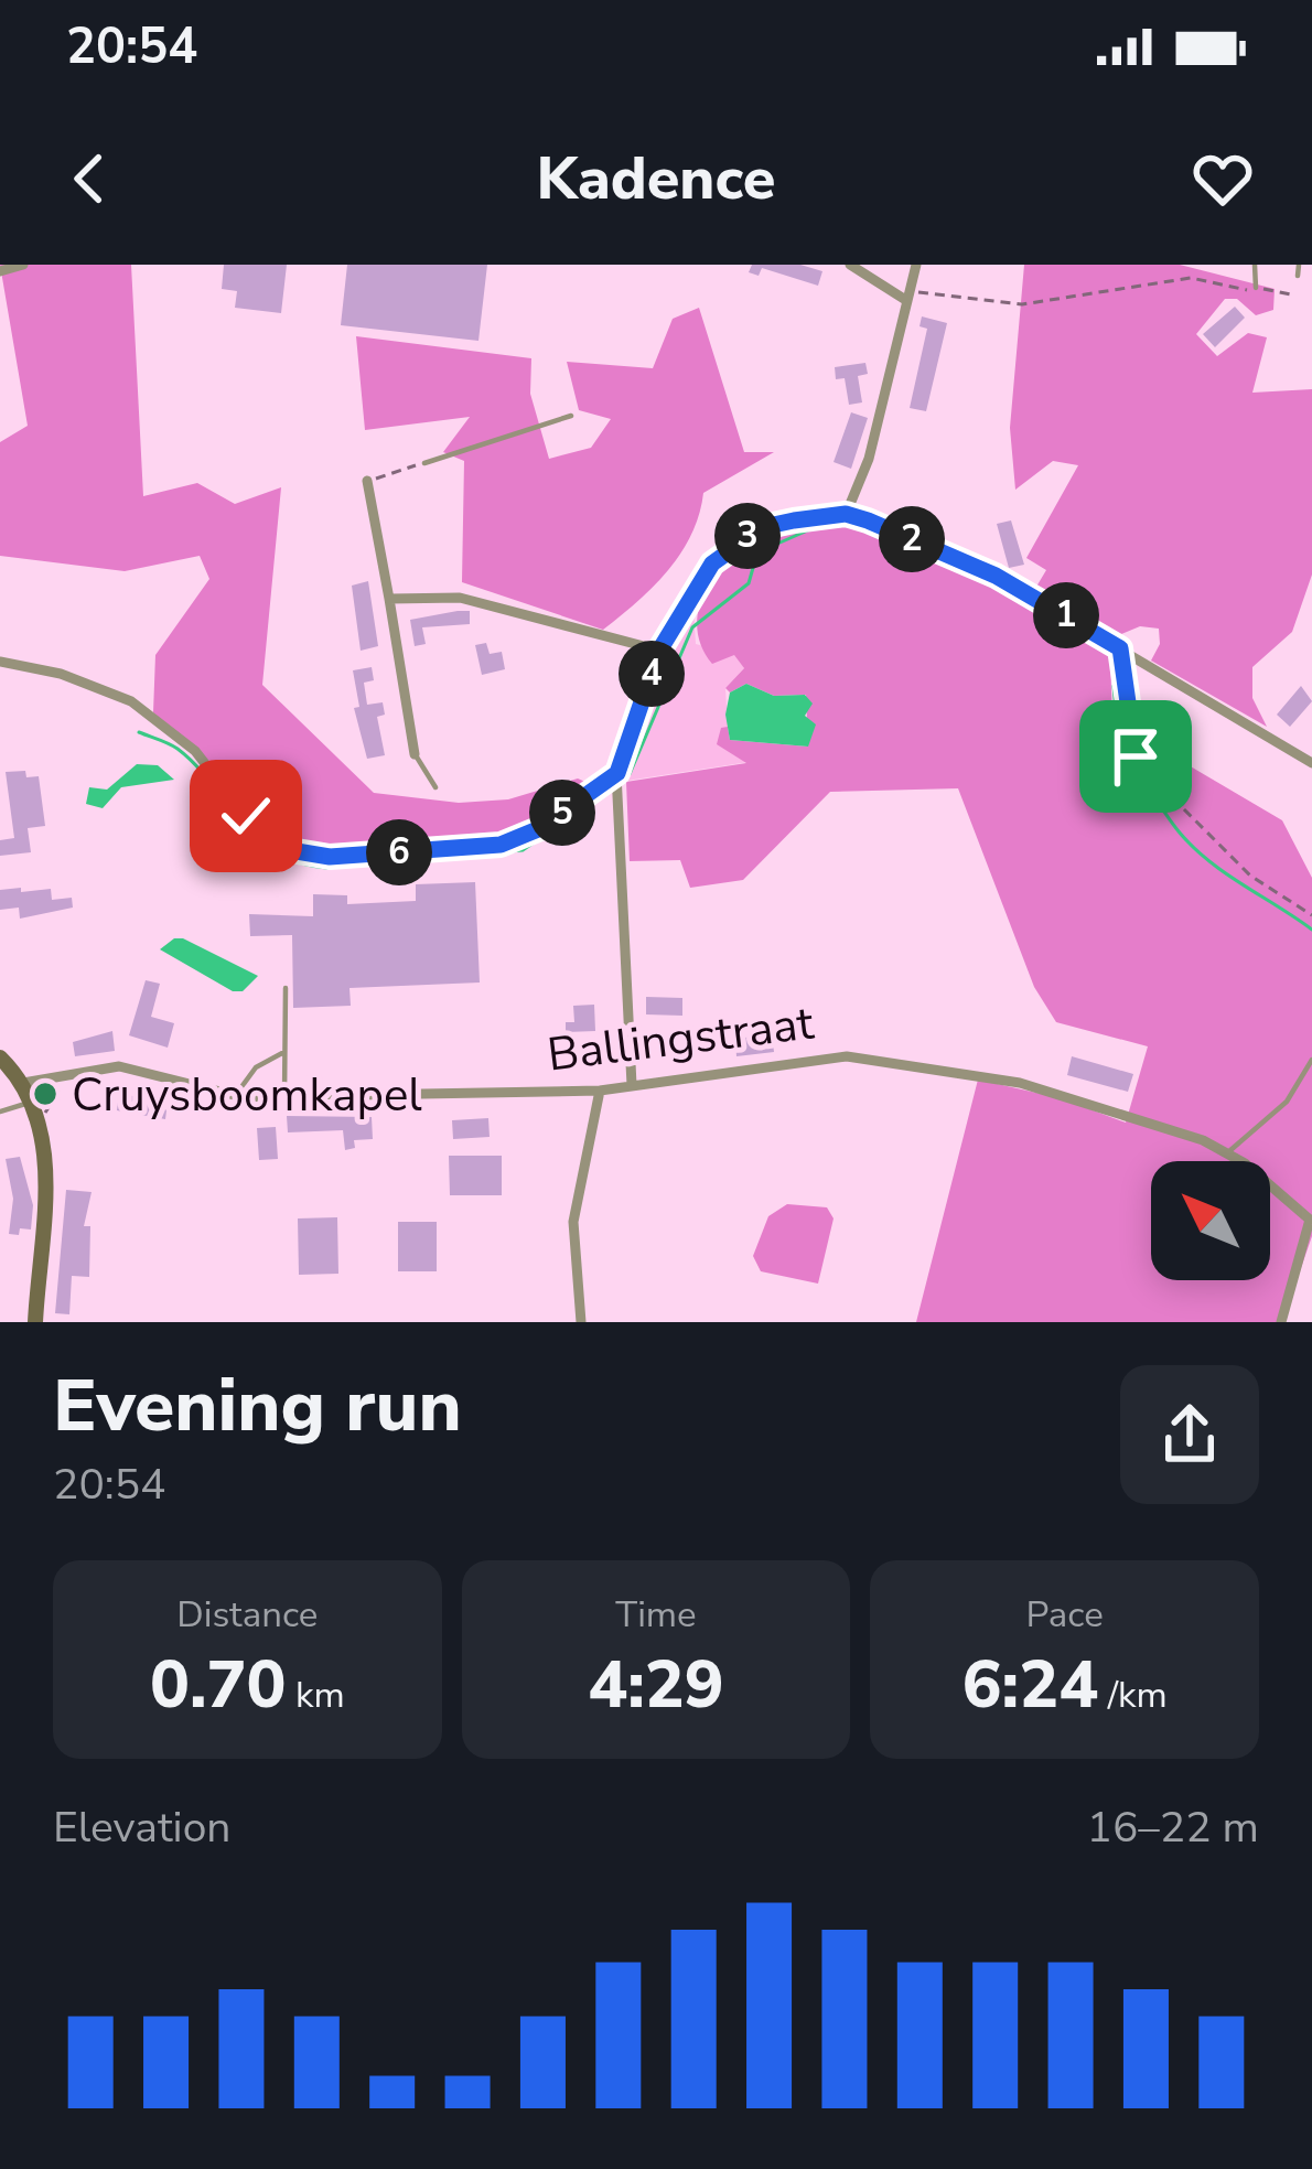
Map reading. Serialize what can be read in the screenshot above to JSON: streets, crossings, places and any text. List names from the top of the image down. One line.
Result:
{"streets":{"street":["Ballingstraat"]},"places":["Cruysboomkapel"],"north":"top left","page":{"status":"20:54","header":"Kadence","pins":["3","2","1","4","5","6"],"heading":["Evening run","20:54"],"stats":[["Distance","0.70 km"],["Time","4:29"],["Pace","6:24 /km"]],"chart":["Elevation","16–22 m"]}}
